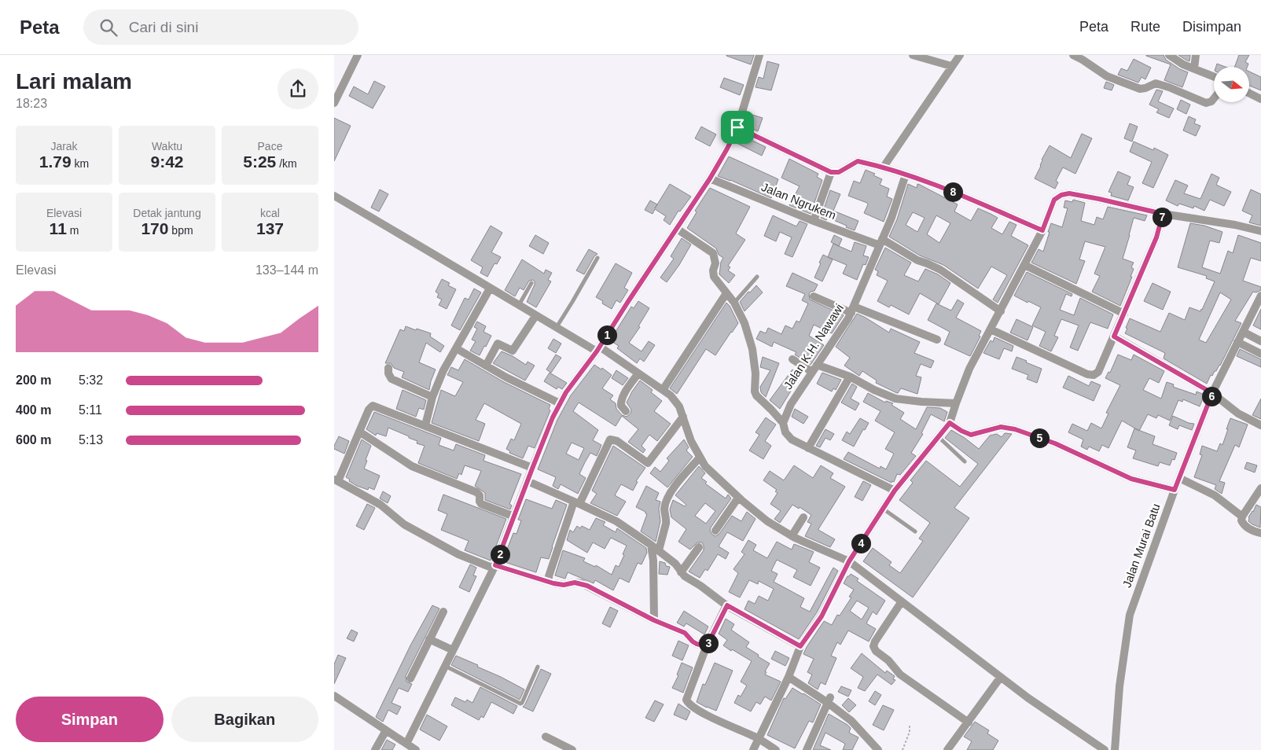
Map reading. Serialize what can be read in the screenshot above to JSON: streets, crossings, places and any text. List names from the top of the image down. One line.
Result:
{"streets":{"street":["Jalan Ngrukem","Jalan K.H. Nawawi","Jalan Murai Batu"]},"crossings":[["Jalan Ngrukem","Jalan K.H. Nawawi"]],"north":"right","page":{"header":"Peta","search":"Cari di sini","nav":["Peta","Rute","Disimpan"],"heading":["Lari malam","18:23"],"stats":[["Jarak","1.79 km"],["Waktu","9:42"],["Pace","5:25 /km"],["Elevasi","11 m"],["Detak jantung","170 bpm"],["kcal","137"]],"pins":["8","7","1","6","5","4","2","3"],"chart":["Elevasi","133–144 m"],"list":[{"name":"200 m","note":"5:32"},{"name":"400 m","note":"5:11"},{"name":"600 m","note":"5:13"}],"buttons":["Simpan","Bagikan"]}}
